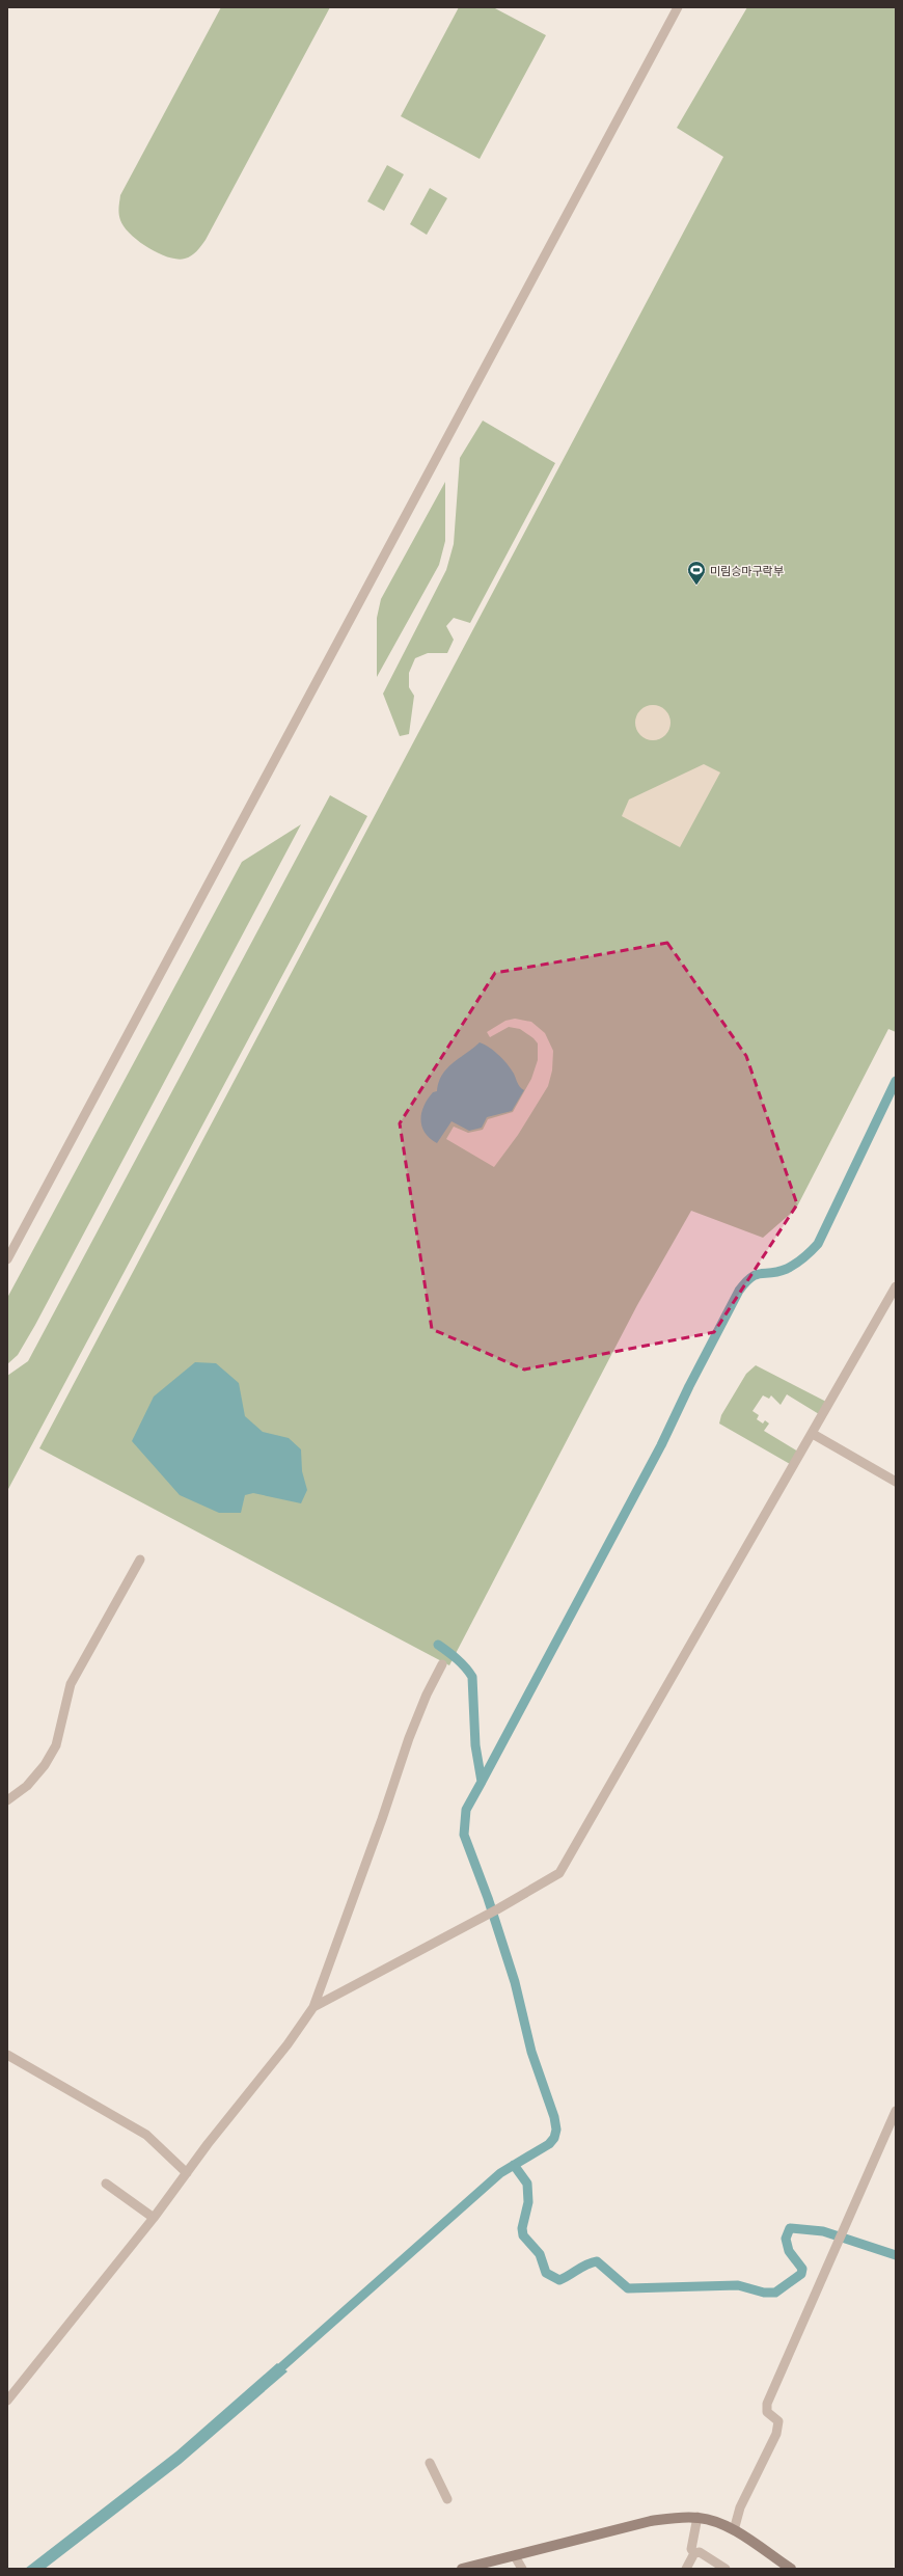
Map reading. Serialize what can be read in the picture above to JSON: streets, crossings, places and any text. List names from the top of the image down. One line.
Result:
{"places":{"sports":["미림승마구락부"]}}
